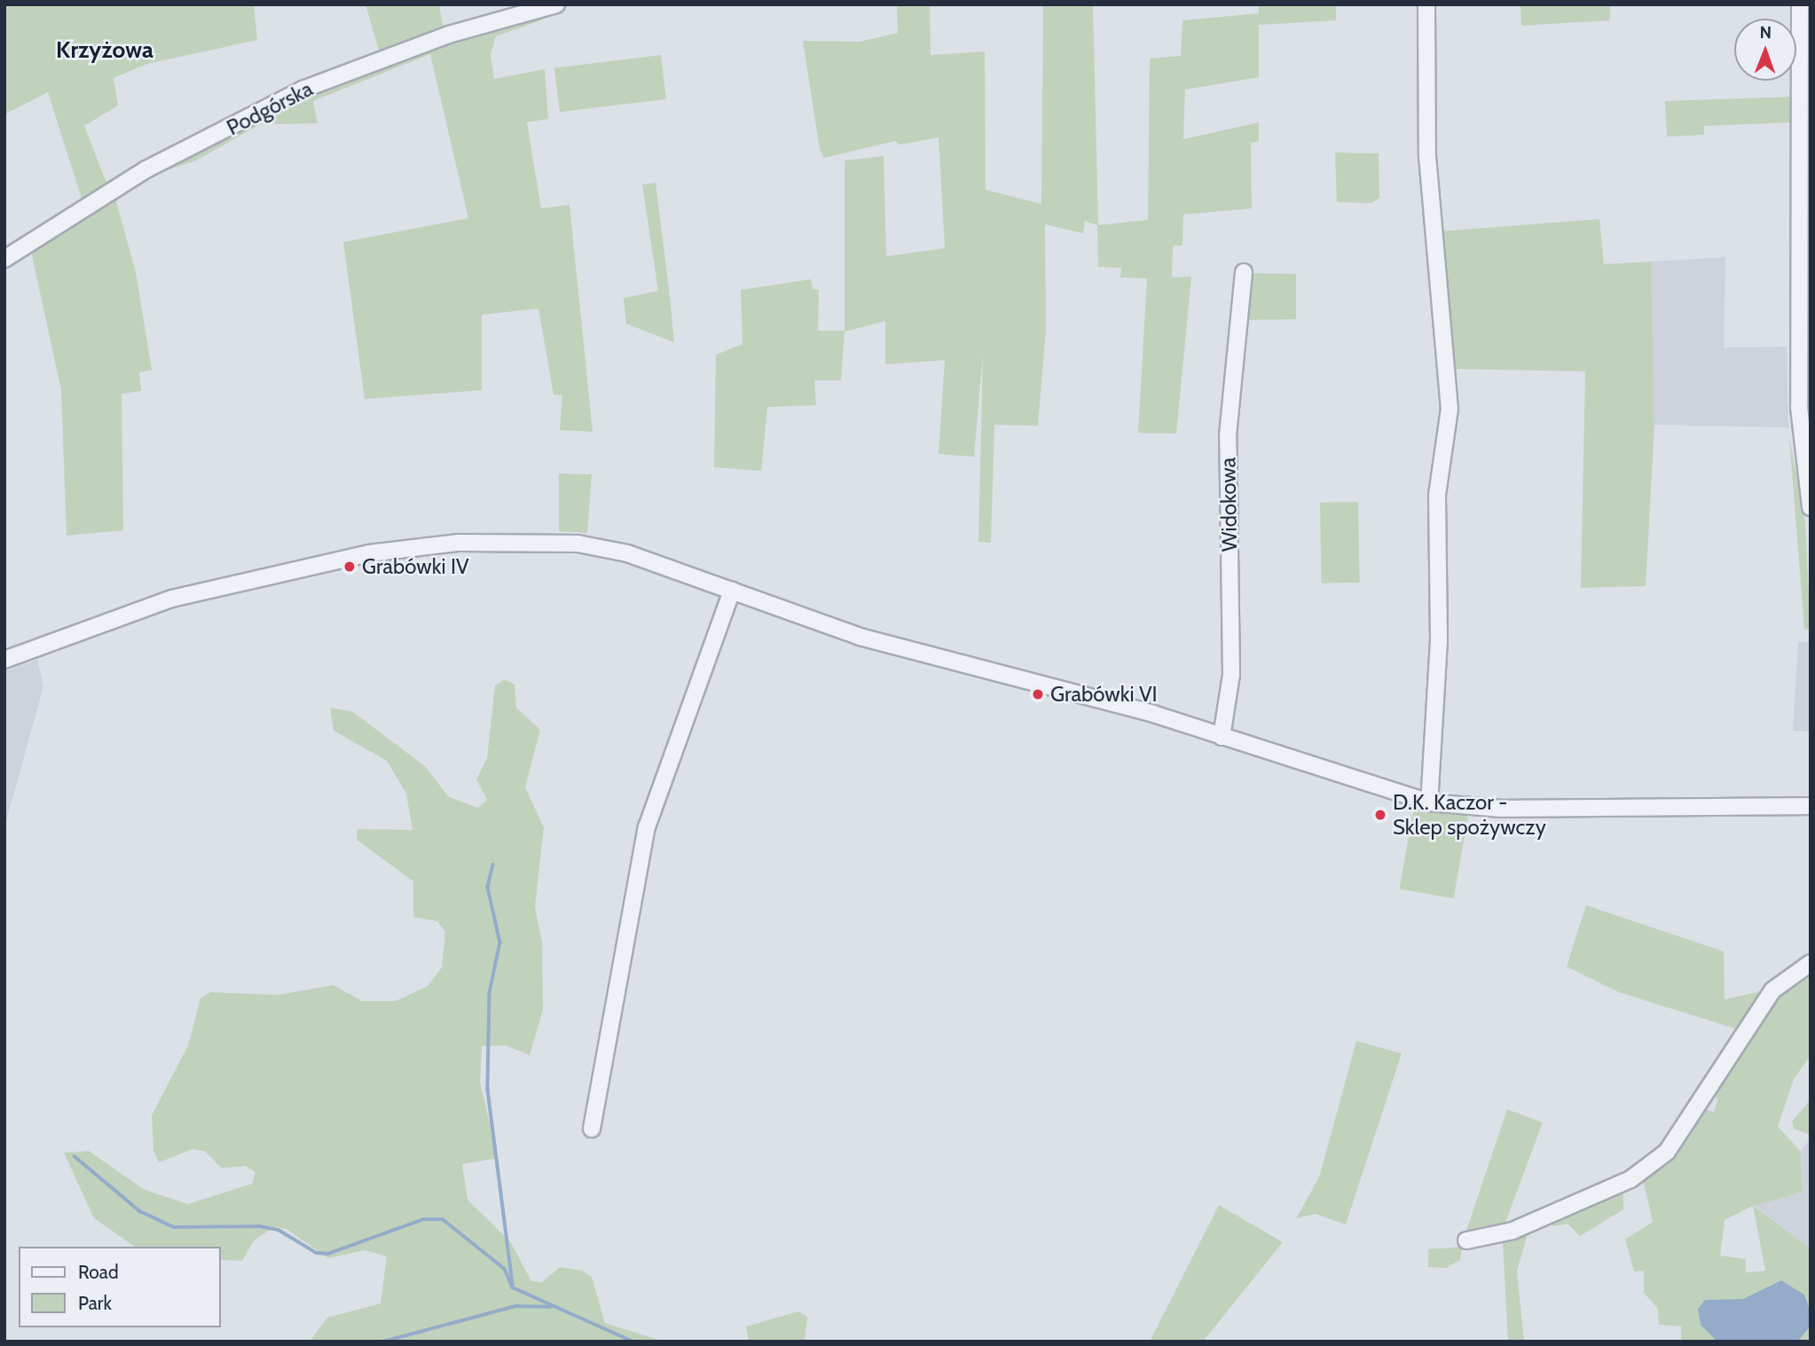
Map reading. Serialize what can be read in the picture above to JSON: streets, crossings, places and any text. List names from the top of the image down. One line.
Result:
{"streets":{"street":["Podgórska","Widokowa"]},"districts":["Krzyżowa"],"places":["Grabówki IV","Grabówki VI","D.K. Kaczor - Sklep spożywczy"],"legend":["Road","Park"],"north":"top"}
